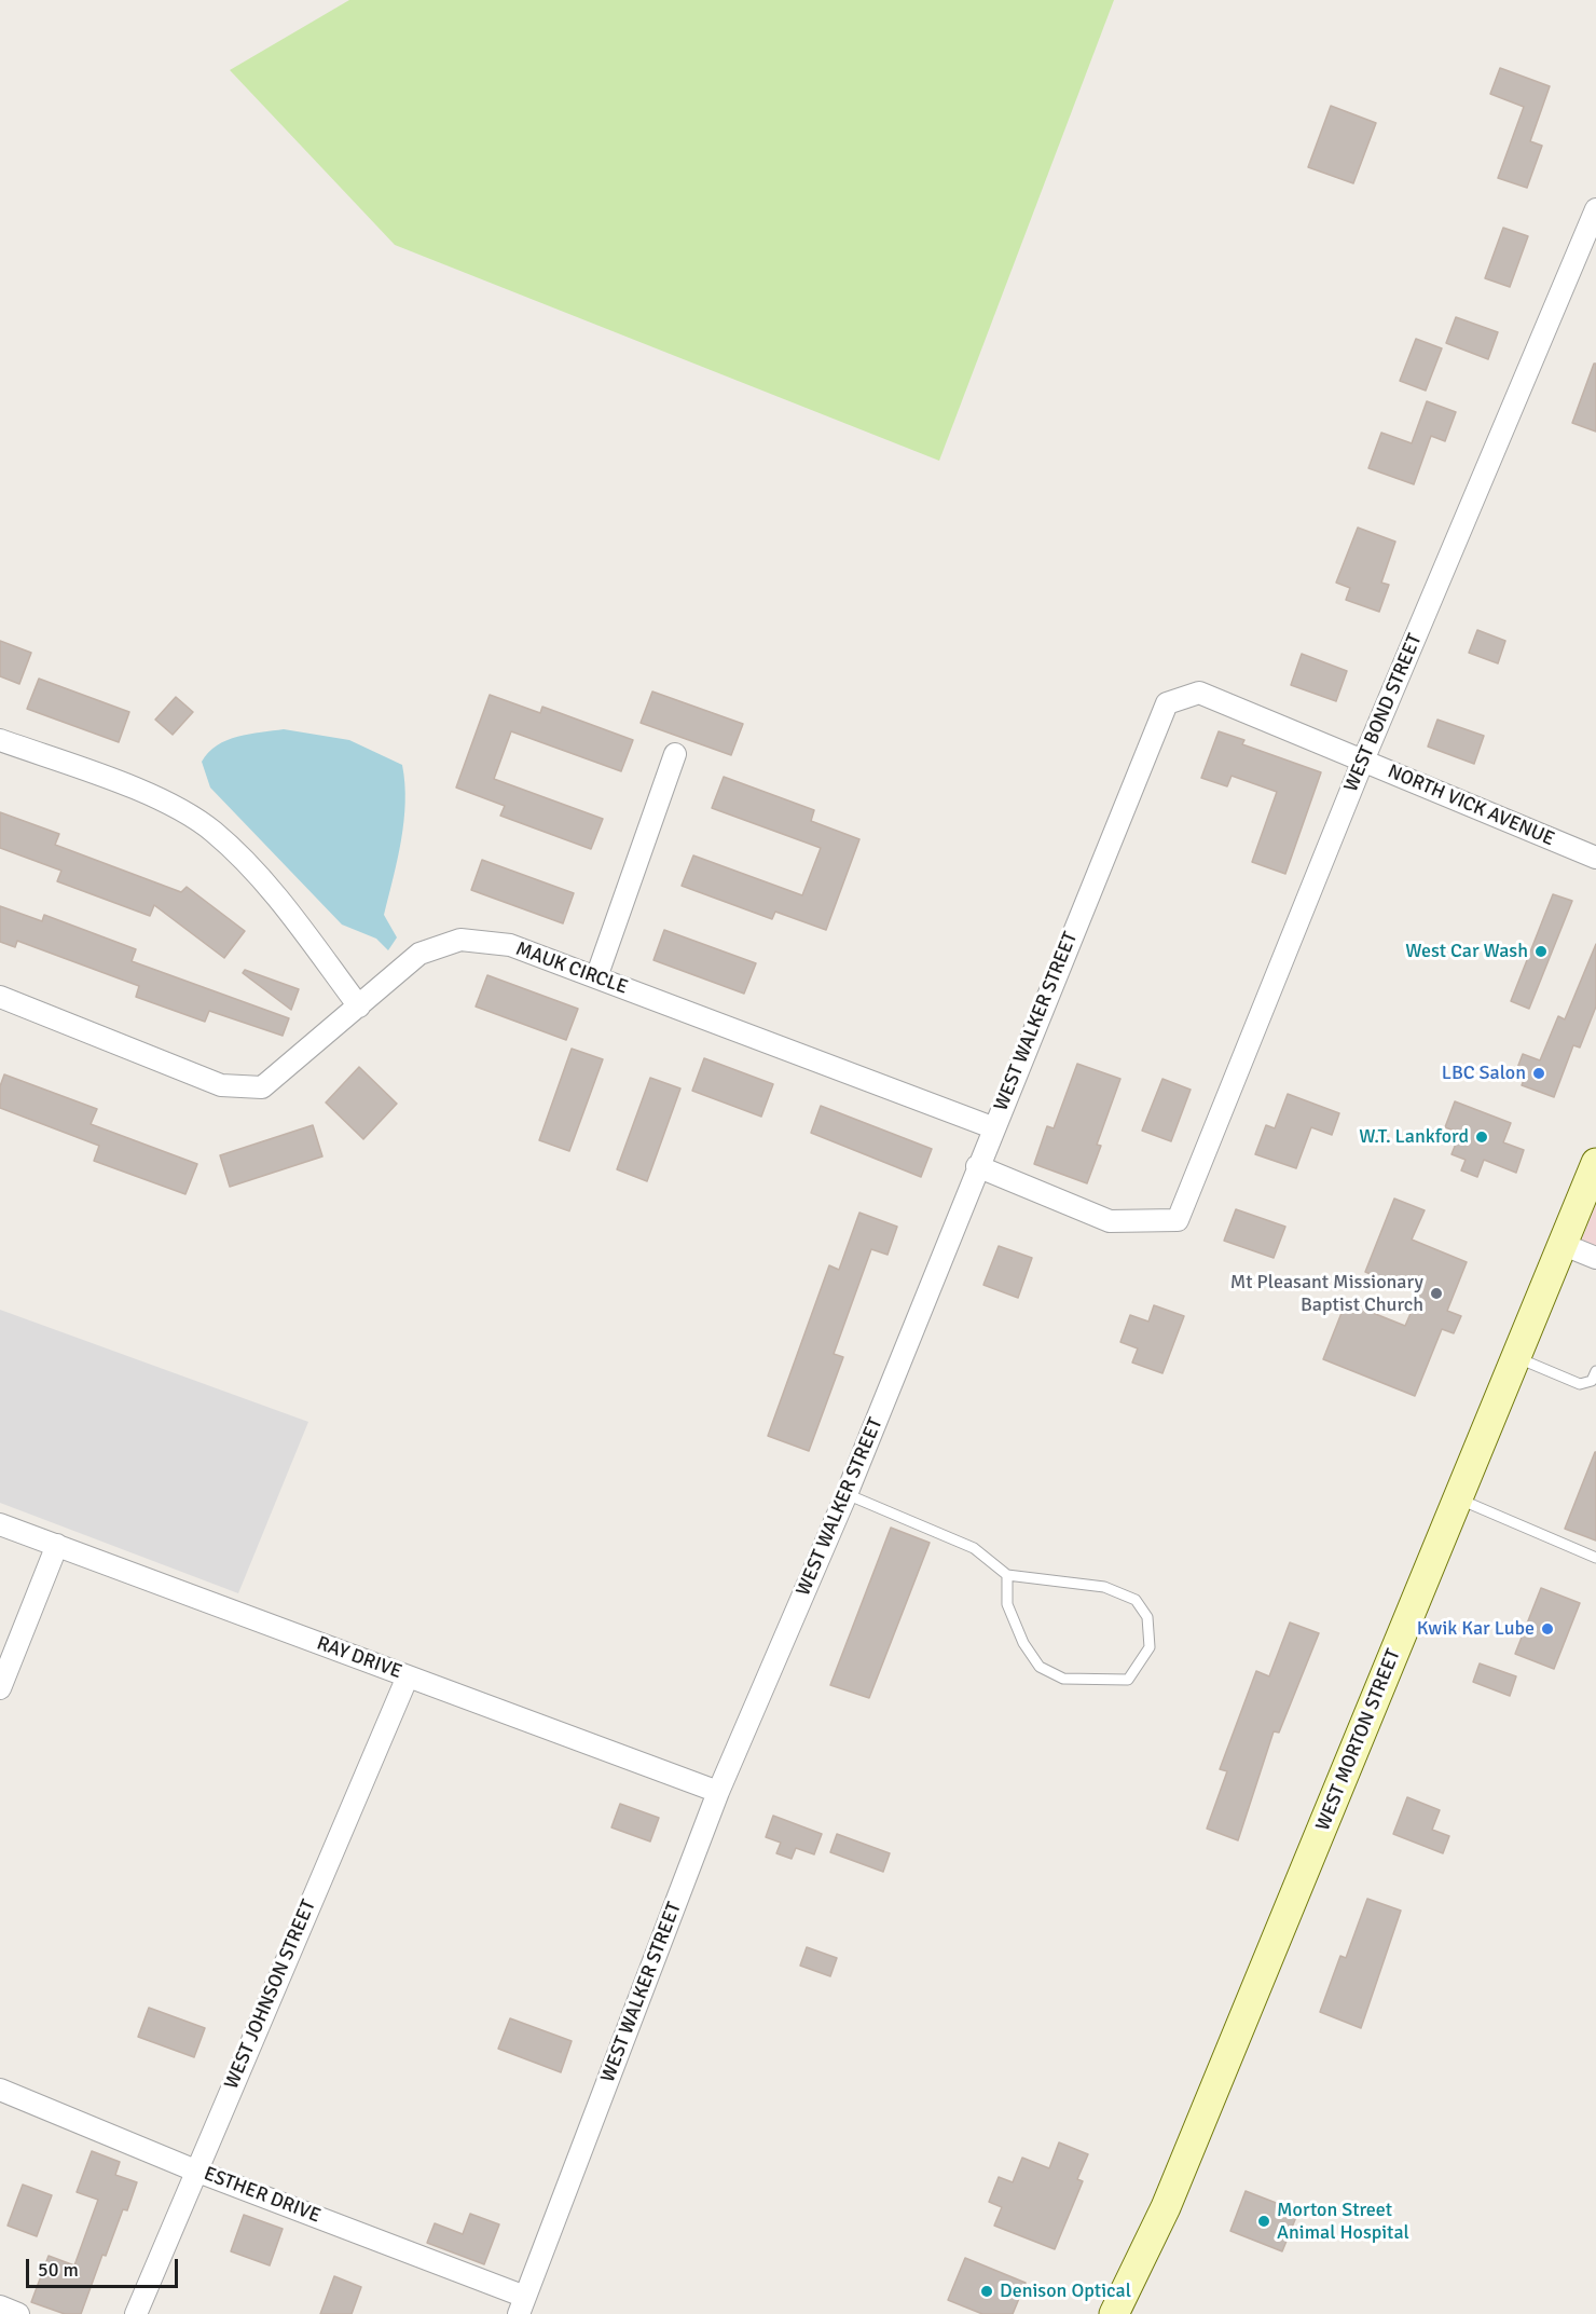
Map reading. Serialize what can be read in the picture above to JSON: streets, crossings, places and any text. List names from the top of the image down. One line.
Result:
{"streets":{"main road":["WEST MORTON STREET"],"street":["WEST BOND STREET","NORTH VICK AVENUE","MAUK CIRCLE","WEST WALKER STREET","RAY DRIVE","WEST JOHNSON STREET","ESTHER DRIVE"]},"crossings":[["WEST BOND STREET","NORTH VICK AVENUE"],["WEST BOND STREET","WEST WALKER STREET"],["NORTH VICK AVENUE","WEST WALKER STREET"],["MAUK CIRCLE","WEST WALKER STREET"],["WEST WALKER STREET","RAY DRIVE"],["WEST WALKER STREET","ESTHER DRIVE"],["RAY DRIVE","WEST JOHNSON STREET"],["WEST JOHNSON STREET","ESTHER DRIVE"]],"places":["West Car Wash","LBC Salon","W.T. Lankford","Mt Pleasant Missionary Baptist Church","Kwik Kar Lube","Morton Street Animal Hospital","Denison Optical"],"scale_bar":"50 m"}
